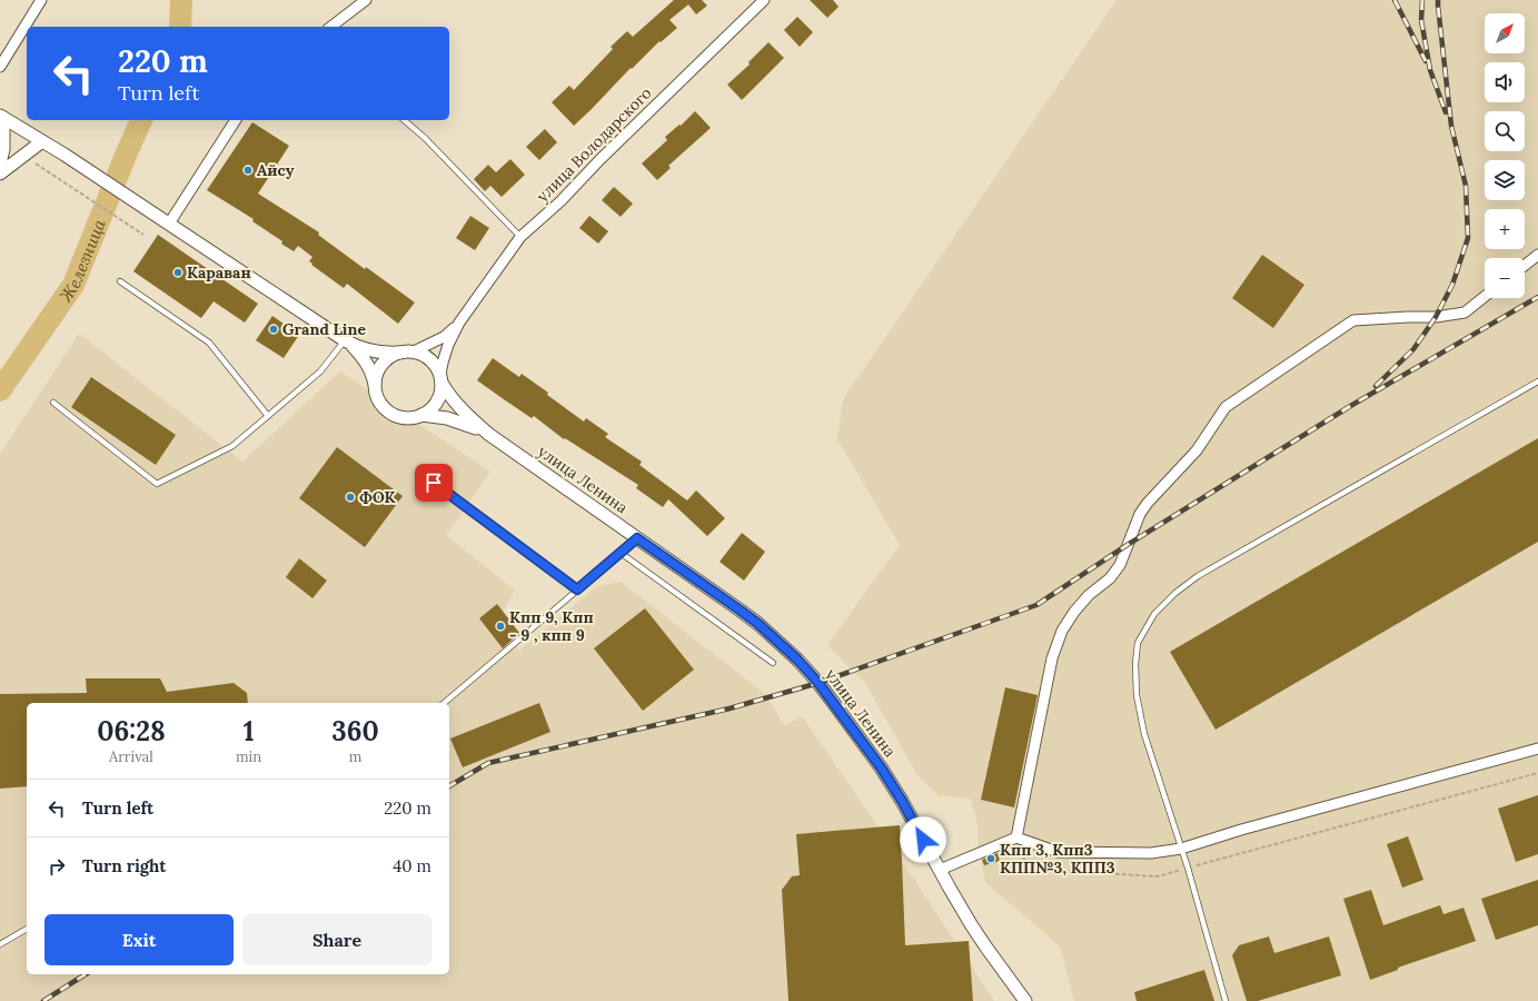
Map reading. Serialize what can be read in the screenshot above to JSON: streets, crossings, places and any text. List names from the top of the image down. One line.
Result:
{"streets":{"street":["улица Володарского","улица Ленина"]},"water":["Железница"],"places":["Айсу","Караван","Grand Line","ФОК","Кпп 9, Кпп - 9 , кпп 9","Кпп 3, Кпп3 КПП№3, КПП3"],"north":"top right","page":{"map_buttons":["+","−"],"turn":["220 m","Turn left"],"eta":["06:28","Arrival","1","min","360","m"],"list":[{"name":"Turn left","value":"220 m"},{"name":"Turn right","value":"40 m"}],"buttons":["Exit","Share"]}}
